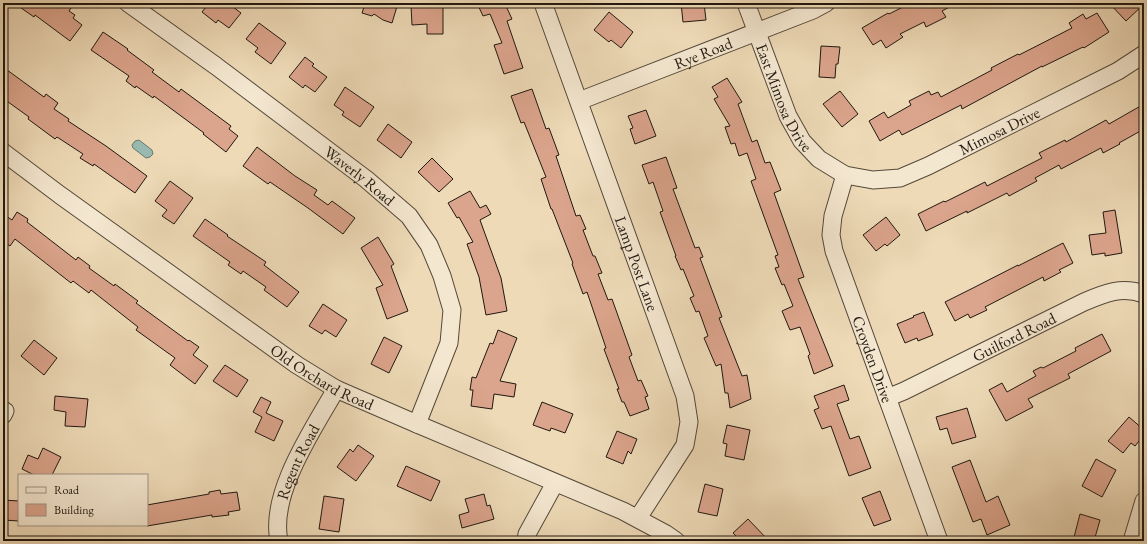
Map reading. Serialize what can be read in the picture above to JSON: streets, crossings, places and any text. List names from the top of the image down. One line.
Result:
{"streets":{"street":["Rye Road","East Mimosa Drive","Mimosa Drive","Waverly Road","Lamp Post Lane","Guilford Road","Croyden Drive","Old Orchard Road","Regent Road"]},"crossings":[["Rye Road","East Mimosa Drive"],["Rye Road","Lamp Post Lane"],["East Mimosa Drive","Mimosa Drive"],["East Mimosa Drive","Croyden Drive"],["Mimosa Drive","Croyden Drive"],["Waverly Road","Old Orchard Road"],["Lamp Post Lane","Old Orchard Road"],["Guilford Road","Croyden Drive"],["Old Orchard Road","Regent Road"]],"legend":["Road","Building"]}
